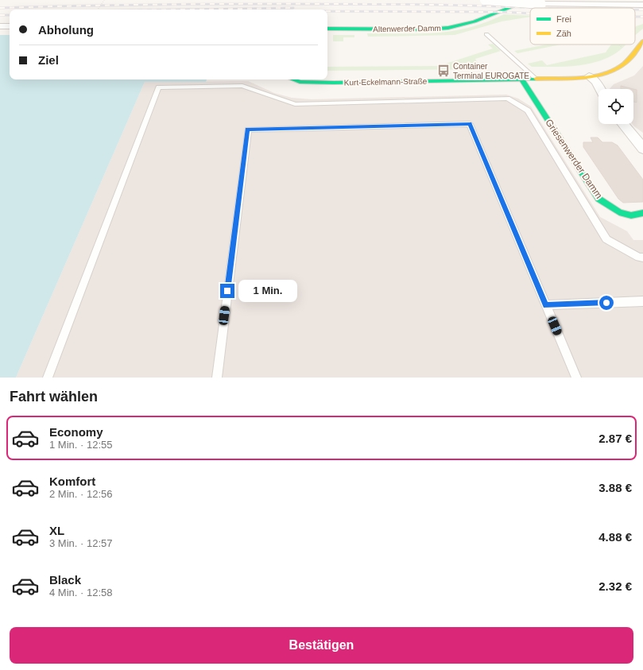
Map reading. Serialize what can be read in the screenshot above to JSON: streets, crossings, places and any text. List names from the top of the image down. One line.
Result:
{"streets":{"street":["Altenwerder Damm","Kurt-Eckelmann-Straße","Griesenwerder Damm"]},"crossings":[["Kurt-Eckelmann-Straße","Griesenwerder Damm"]],"places":{"bus stop":["Container Terminal EUROGATE"]},"legend":["Frei","Zäh"],"page":{"banner":["Abholung","Ziel"],"bubble":"1 Min.","heading":"Fahrt wählen","list":[{"name":"Economy","note":"1 Min. · 12:55","value":"2.87 €"},{"name":"Komfort","note":"2 Min. · 12:56","value":"3.88 €"},{"name":"XL","note":"3 Min. · 12:57","value":"4.88 €"},{"name":"Black","note":"4 Min. · 12:58","value":"2.32 €"}],"buttons":"Bestätigen"}}
